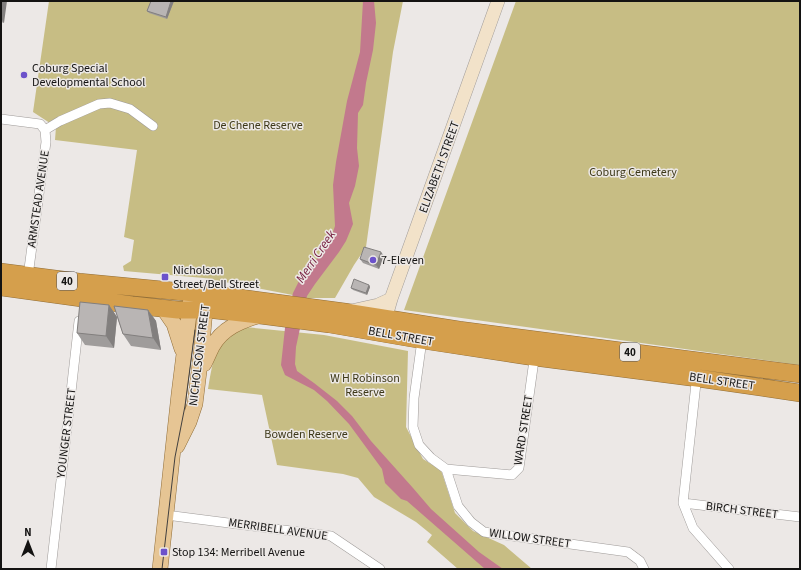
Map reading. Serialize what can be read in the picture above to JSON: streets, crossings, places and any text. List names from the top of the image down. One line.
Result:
{"streets":{"highway":["40","BELL STREET"],"main road":["ELIZABETH STREET","NICHOLSON STREET"],"street":["ARMSTEAD AVENUE","WARD STREET","YOUNGER STREET","BIRCH STREET","MERRIBELL AVENUE","WILLOW STREET"]},"crossings":[["ELIZABETH STREET","BELL STREET"],["ARMSTEAD AVENUE","BELL STREET"],["BELL STREET","NICHOLSON STREET"],["BELL STREET","WARD STREET"],["BELL STREET","YOUNGER STREET"],["NICHOLSON STREET","MERRIBELL AVENUE"],["WARD STREET","WILLOW STREET"]],"water":["Merri Creek"],"parks":["De Chene Reserve","Coburg Cemetery","W H Robinson Reserve","Bowden Reserve"],"places":{"other":["Coburg Special Developmental School","7-Eleven"],"transit":["Nicholson Street/Bell Street","Stop 134: Merribell Avenue"]},"north":"top"}
